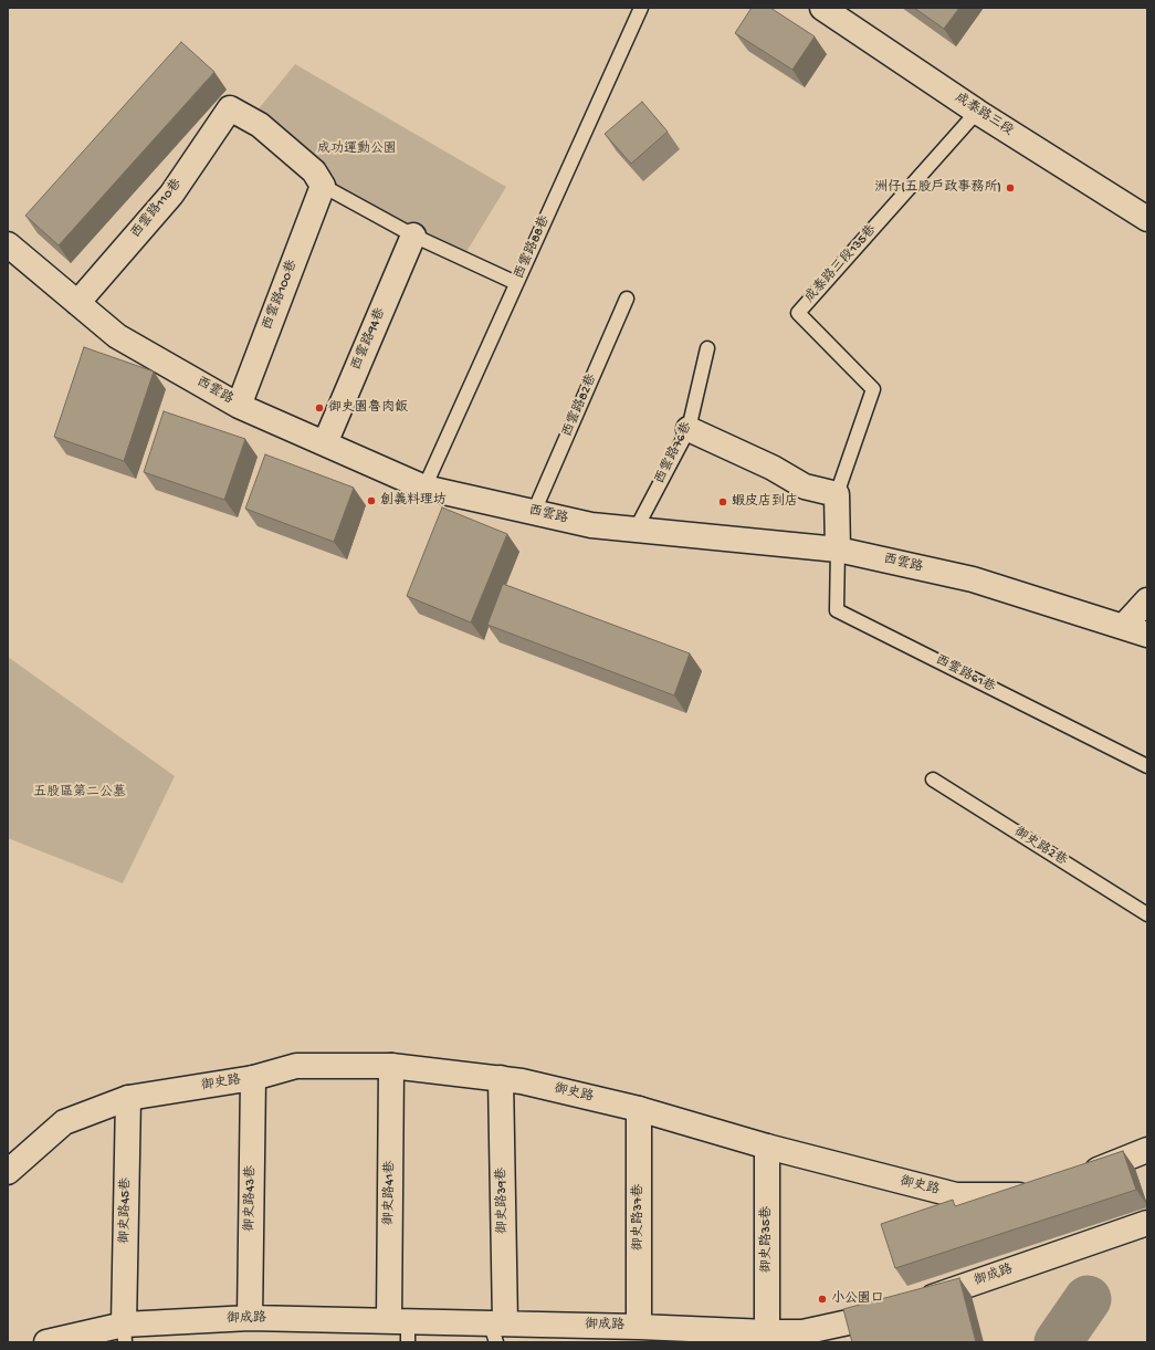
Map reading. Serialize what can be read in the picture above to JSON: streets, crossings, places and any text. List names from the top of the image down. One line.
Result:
{"streets":{"street":["成泰路三段","西雲路110巷","西雲路100巷","西雲路94巷","西雲路","御史路","御史路41巷","御史路43巷","御史路39巷","御史路45巷","御史路37巷","御史路35巷","御成路"],"lane":["西雲路88巷","成泰路三段135巷","西雲路82巷","西雲路76巷","西雲路61巷","御史路2巷"]},"crossings":[["成泰路三段","成泰路三段135巷"],["西雲路110巷","西雲路100巷"],["西雲路110巷","西雲路"],["西雲路88巷","西雲路"],["西雲路100巷","西雲路"],["西雲路94巷","西雲路"],["西雲路","西雲路82巷"],["西雲路","西雲路76巷"],["西雲路","西雲路61巷"],["御史路","御史路41巷"],["御史路","御史路43巷"],["御史路","御史路39巷"],["御史路","御史路45巷"],["御史路","御史路37巷"],["御史路","御史路35巷"],["御史路41巷","御成路"],["御史路43巷","御成路"],["御史路39巷","御成路"],["御史路45巷","御成路"],["御史路37巷","御成路"],["御史路35巷","御成路"]],"parks":["成功運動公園","五股區第二公墓"],"places":["洲仔(五股戶政事務所)","御史園魯肉飯","創義料理坊","蝦皮店到店","小公園口"]}
